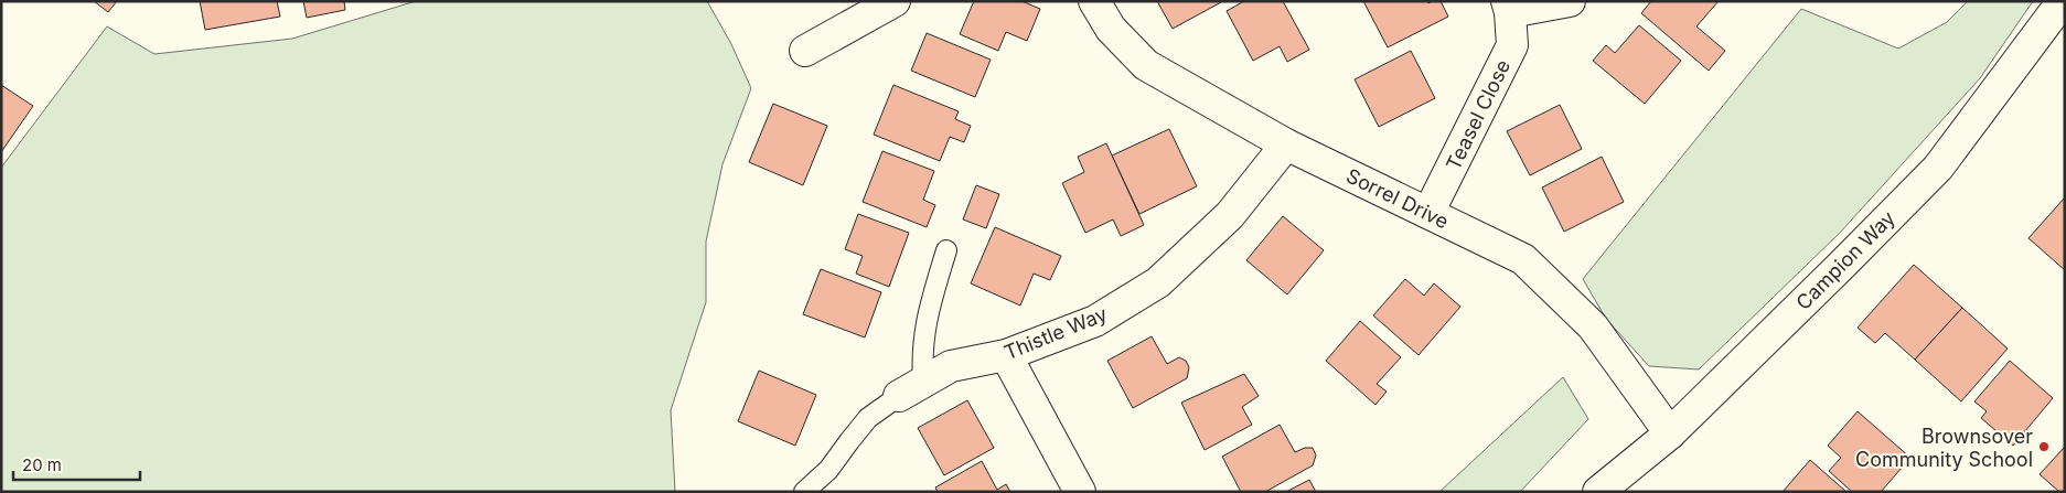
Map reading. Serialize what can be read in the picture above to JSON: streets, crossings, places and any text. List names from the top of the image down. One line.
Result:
{"streets":{"street":["Teasel Close","Sorrel Drive","Campion Way","Thistle Way"]},"crossings":[["Teasel Close","Sorrel Drive"],["Sorrel Drive","Campion Way"],["Sorrel Drive","Thistle Way"]],"places":["Brownsover Community School"],"scale_bar":"20 m"}
